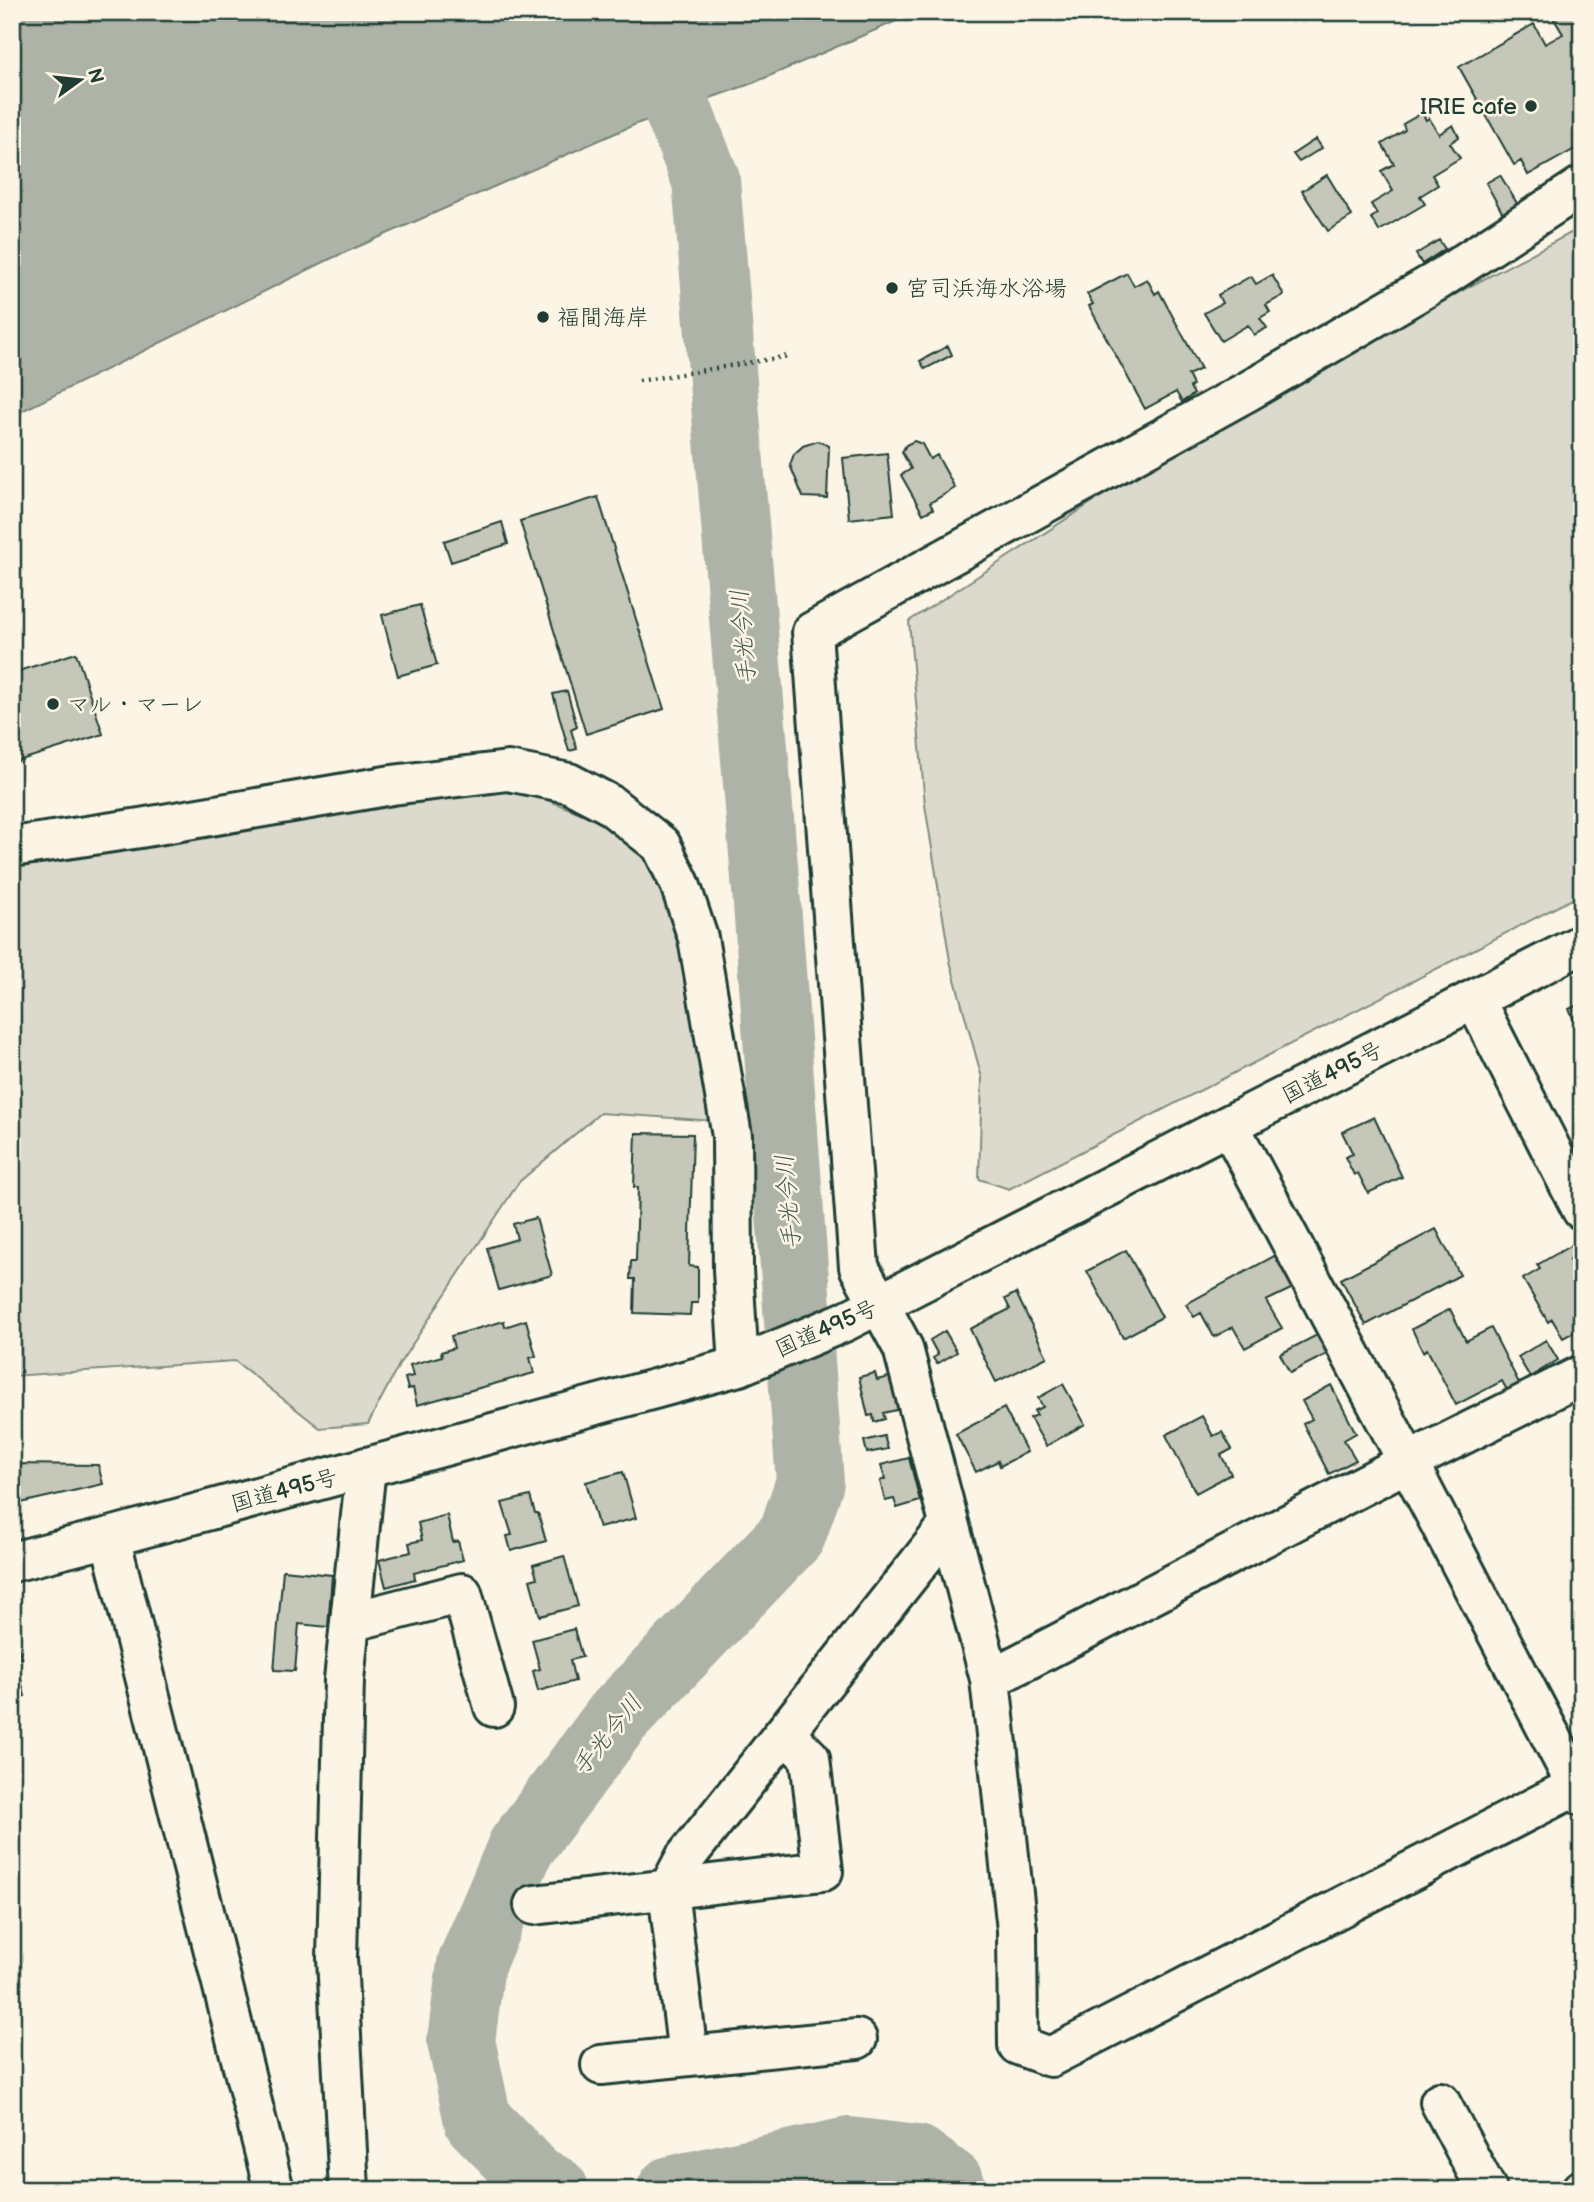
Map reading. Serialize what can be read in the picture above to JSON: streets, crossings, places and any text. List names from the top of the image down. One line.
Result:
{"streets":{"main road":["国道495号"]},"water":["手光今川"],"places":["IRIE cafe","宮司浜海水浴場","福間海岸","マル・マーレ"],"north":"right"}
